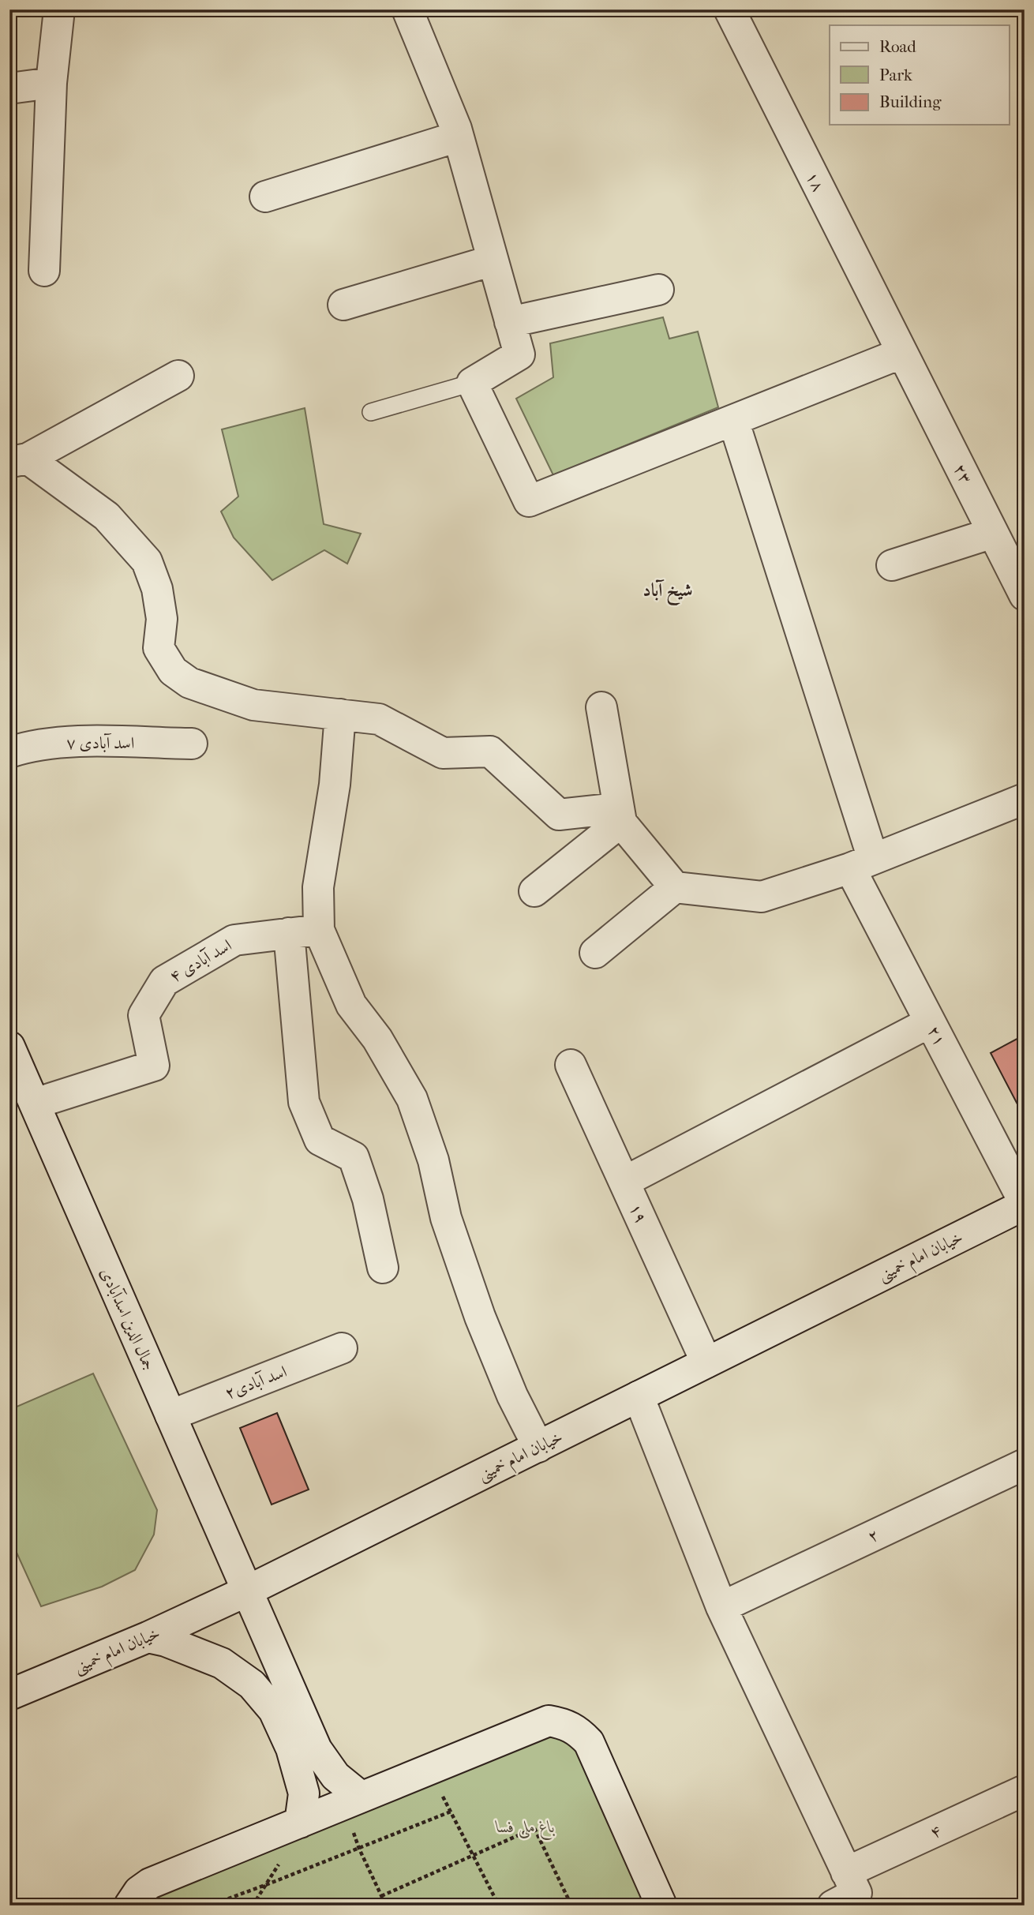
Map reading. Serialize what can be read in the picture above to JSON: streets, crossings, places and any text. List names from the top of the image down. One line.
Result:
{"streets":{"street":["۱۸","۲۳","اسد آبادی ۷","اسد آبادی ۴","۲۱","۱۹","خیابان امام خمینی","جمال الدین اسدآبادی","اسد آبادی۲","۲","۴"]},"crossings":[["۱۸","۲۳"],["اسد آبادی ۴","جمال الدین اسدآبادی"],["۲۱","خیابان امام خمینی"],["۱۹","خیابان امام خمینی"],["خیابان امام خمینی","جمال الدین اسدآبادی"],["جمال الدین اسدآبادی","اسد آبادی۲"]],"districts":["شیخ آباد"],"parks":["باغ ملی فسا"],"legend":["Road","Park","Building"]}
